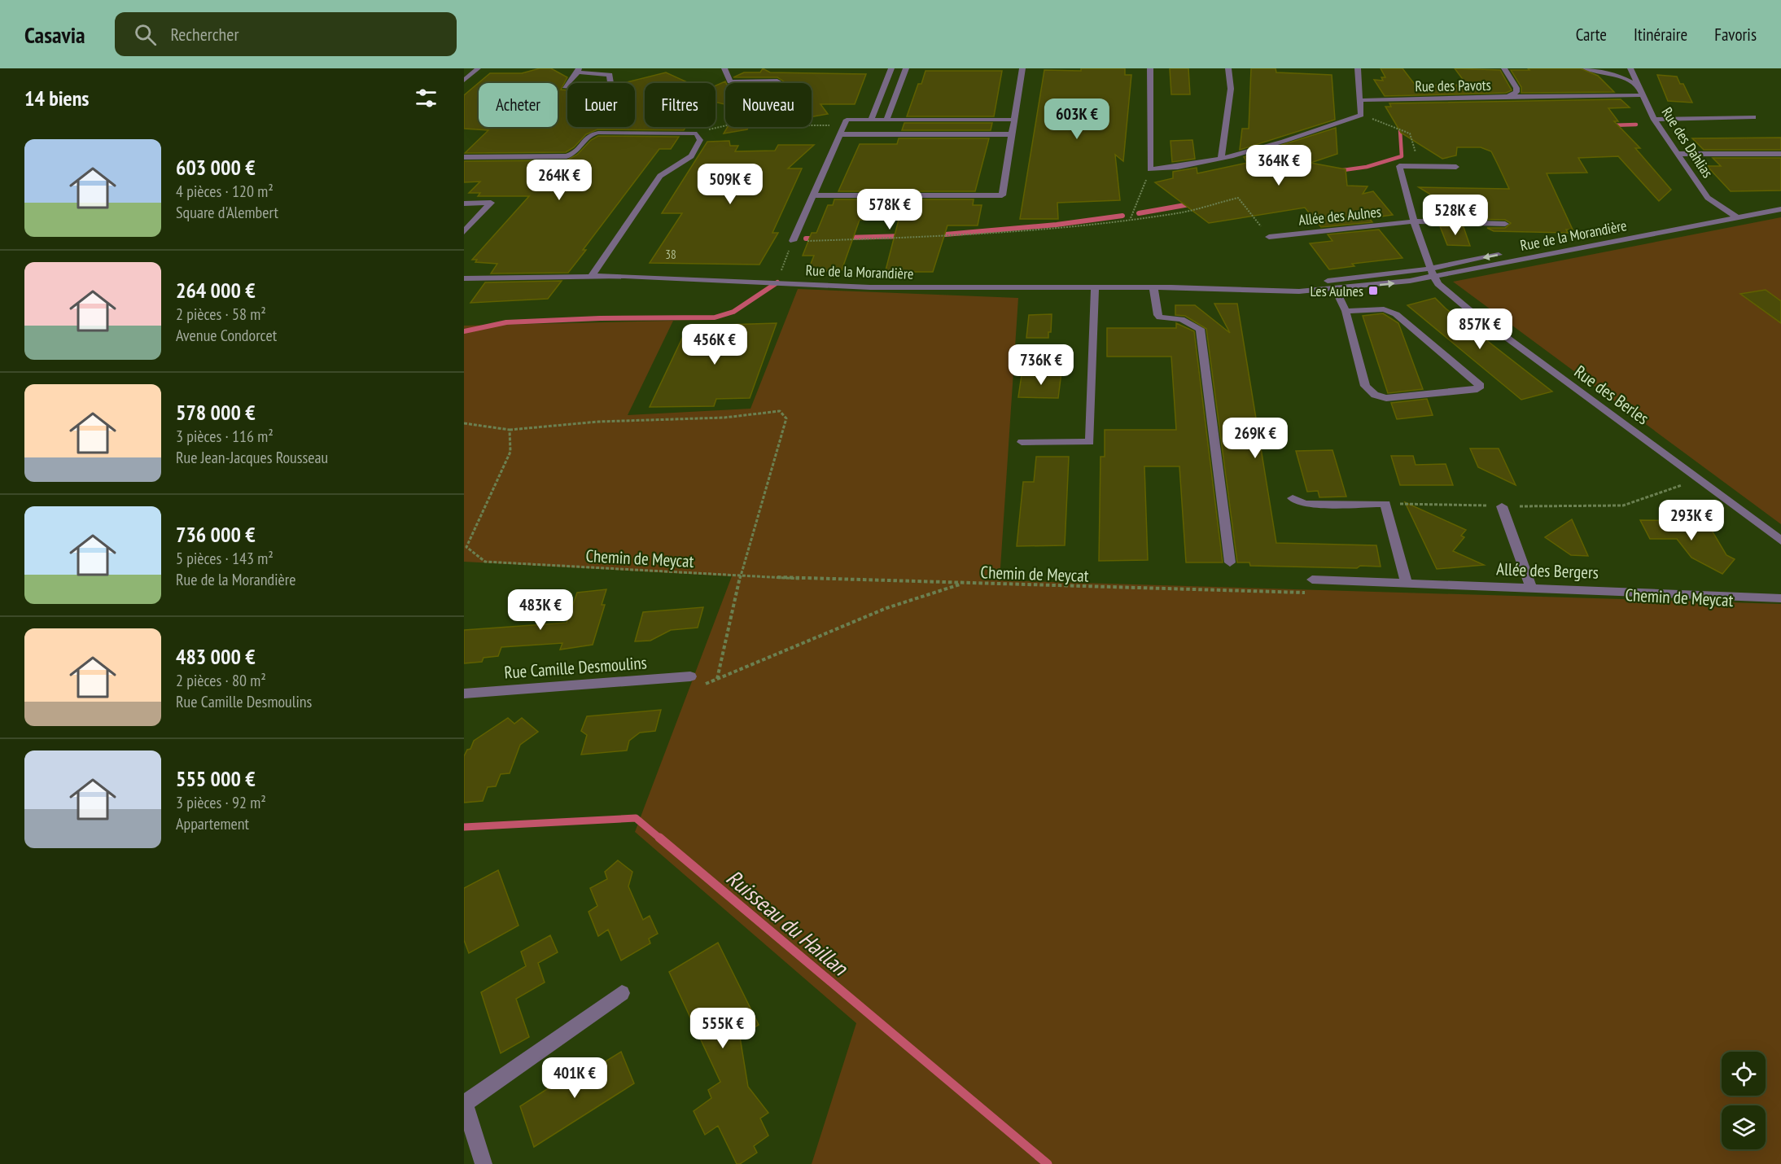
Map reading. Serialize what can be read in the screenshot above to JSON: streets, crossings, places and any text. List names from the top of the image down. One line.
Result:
{"streets":{"street":["Rue des Pavots","Rue des Dahlias","Allée des Aulnes","Rue de la Morandière","Rue des Berles","Allée des Bergers","Rue Camille Desmoulins"],"path":["Chemin de Meycat"]},"crossings":[["Rue des Dahlias","Rue de la Morandière"],["Rue de la Morandière","Rue des Berles"]],"water":["Ruisseau du Haillan"],"places":{"transit":["Les Aulnes"]},"house_numbers":["38"],"page":{"header":"Casavia","search":"Rechercher","nav":["Carte","Itinéraire","Favoris"],"heading":"14 biens","chip":["Acheter","Louer","Filtres","Nouveau"],"price":["603K €","364K €","264K €","509K €","578K €","528K €","857K €","456K €","736K €","269K €","293K €","483K €","555K €","401K €"],"list":[{"name":"603 000 €","note":"4 pièces · 120 m² · Square d'Alembert"},{"name":"264 000 €","note":"2 pièces · 58 m² · Avenue Condorcet"},{"name":"578 000 €","note":"3 pièces · 116 m² · Rue Jean-Jacques Rousseau"},{"name":"736 000 €","note":"5 pièces · 143 m² · Rue de la Morandière"},{"name":"483 000 €","note":"2 pièces · 80 m² · Rue Camille Desmoulins"},{"name":"555 000 €","note":"3 pièces · 92 m² · Appartement"}]}}
